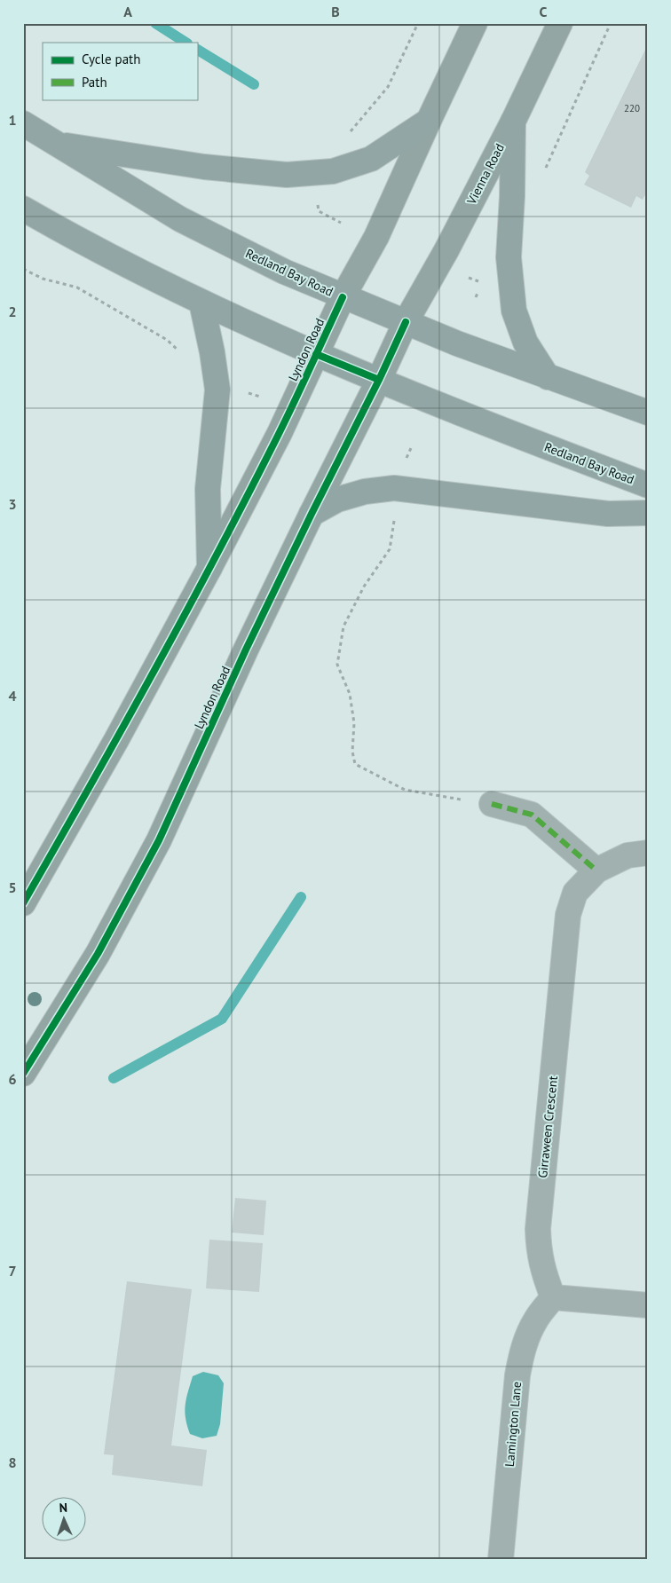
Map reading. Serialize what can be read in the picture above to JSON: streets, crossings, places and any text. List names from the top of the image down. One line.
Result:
{"streets":{"main road":["Vienna Road","Redland Bay Road","Lyndon Road"],"street":["Girraween Crescent","Lamington Lane"]},"crossings":[["Vienna Road","Redland Bay Road"],["Vienna Road","Lyndon Road"],["Redland Bay Road","Lyndon Road"],["Girraween Crescent","Lamington Lane"]],"house_numbers":["220"],"legend":["Cycle path","Path"],"north":"top","grid":{"columns":["A","B","C"],"rows":["1","2","3","4","5","6","7","8"]}}
